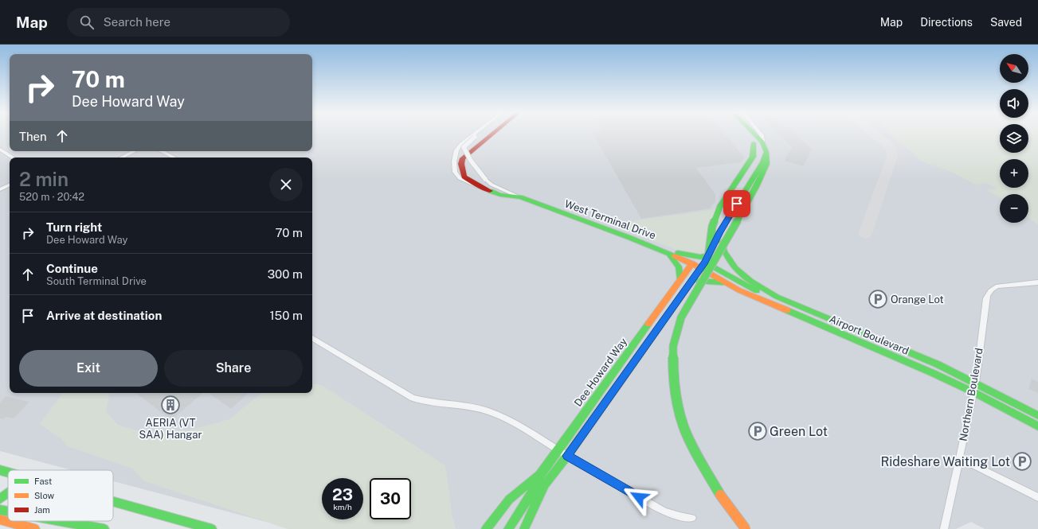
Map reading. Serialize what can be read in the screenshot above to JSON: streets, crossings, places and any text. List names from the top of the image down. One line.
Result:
{"streets":{"main road":["West Terminal Drive","Airport Boulevard","Dee Howard Way"],"street":["Northern Boulevard"]},"crossings":[["West Terminal Drive","Dee Howard Way"],["Airport Boulevard","Dee Howard Way"],["Airport Boulevard","Northern Boulevard"]],"places":{"parking":["Orange Lot","Green Lot","Rideshare Waiting Lot"],"building":["AERIA (VT SAA) Hangar"]},"legend":["Fast","Slow","Jam"],"north":"top left","page":{"header":"Map","search":"Search here","nav":["Map","Directions","Saved"],"map_buttons":["+","−"],"turn":["70 m","Dee Howard Way"],"then":"Then","heading":["2 min","520 m · 20:42"],"list":[{"name":"Turn right","note":"Dee Howard Way","value":"70 m"},{"name":"Continue","note":"South Terminal Drive","value":"300 m"},{"name":"Arrive at destination","value":"150 m"}],"buttons":["Exit","Share"],"speed":"23 km/h","limit":"30"}}
